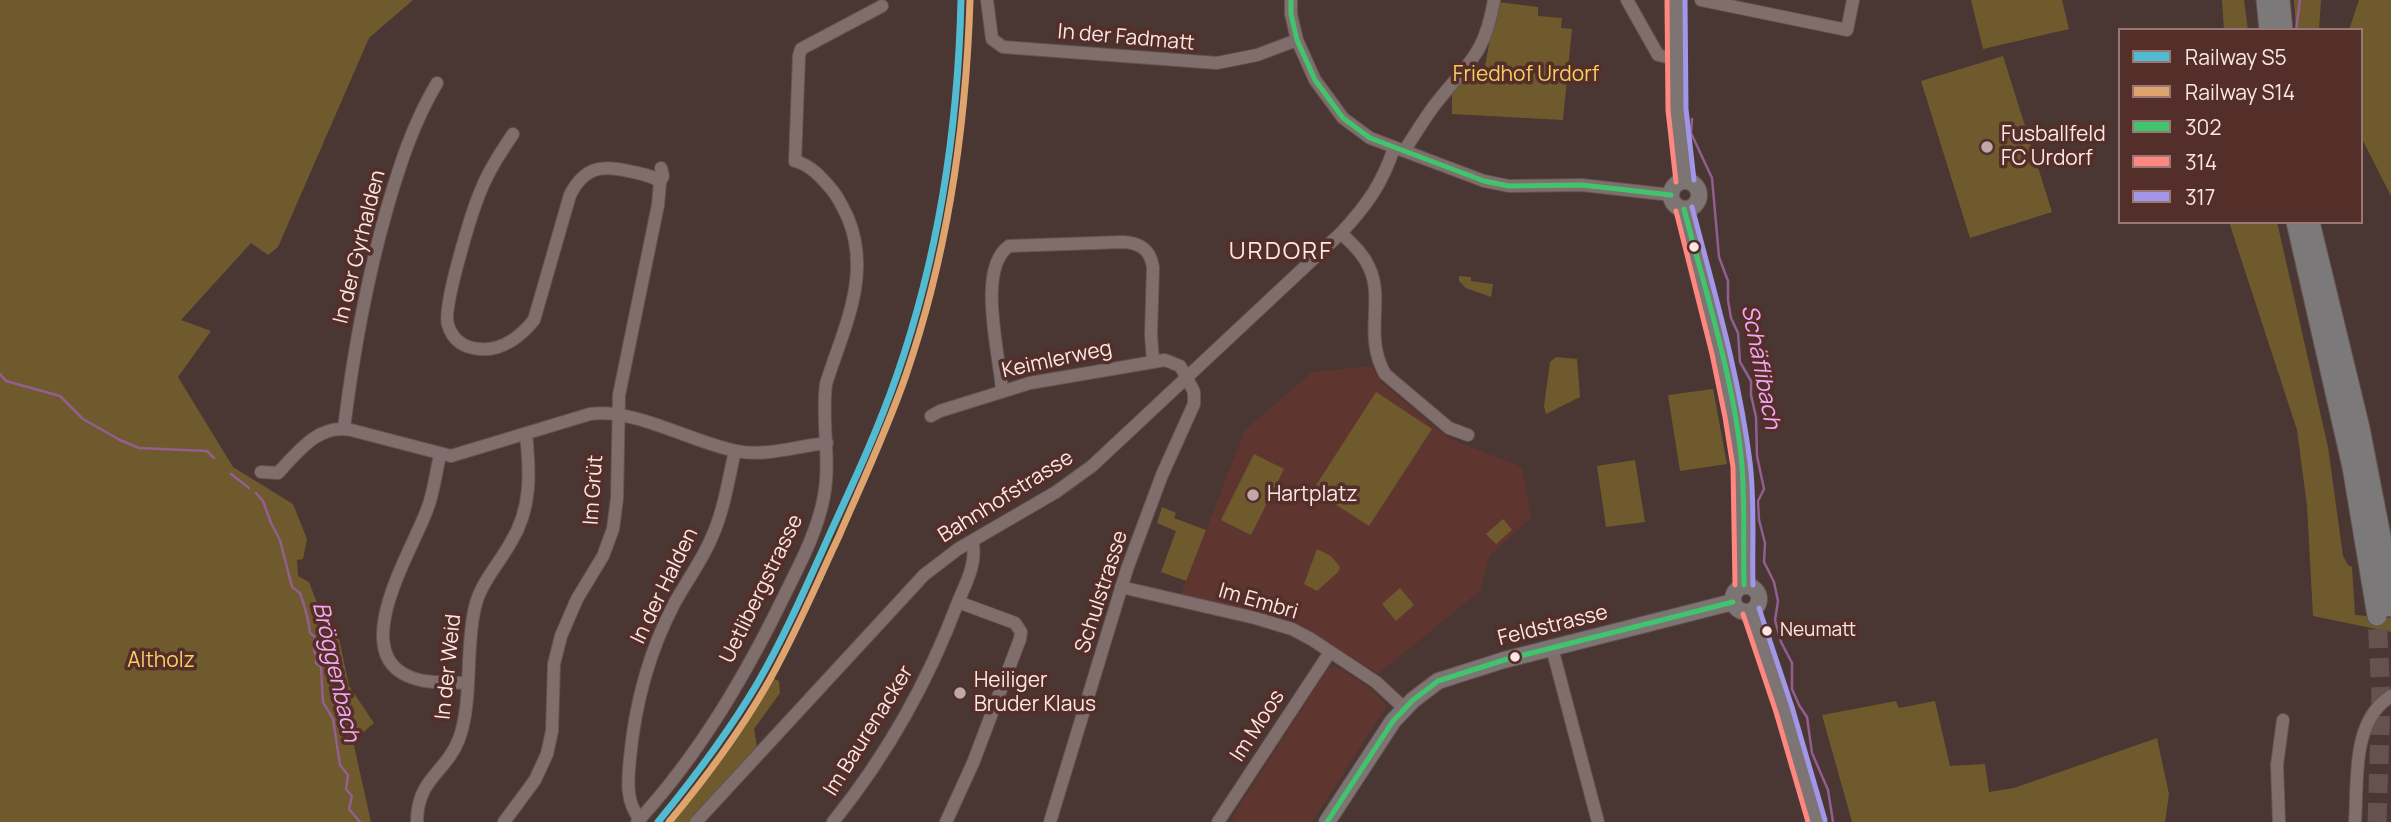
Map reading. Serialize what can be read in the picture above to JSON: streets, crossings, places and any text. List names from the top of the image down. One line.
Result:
{"streets":{"main road":["Feldstrasse"],"street":["In der Fadmatt","In der Gyrhalden","Keimlerweg","Im Grüt","Bahnhofstrasse","In der Halden","Uetlibergstrasse","Schulstrasse","Im Embri","In der Weid","Im Moos","Im Baurenacker"]},"crossings":[["Bahnhofstrasse","Schulstrasse"],["Bahnhofstrasse","Im Baurenacker"],["In der Halden","Uetlibergstrasse"],["Schulstrasse","Im Embri"],["Im Embri","Feldstrasse"],["Im Embri","Im Moos"]],"districts":["URDORF"],"water":["Schäflibach","Bröggenbach"],"parks":["Friedhof Urdorf","Altholz"],"places":["Fusballfeld FC Urdorf","Hartplatz","Neumatt","Heiliger Bruder Klaus"],"lines":["rail line S5","rail line S14","transit line 302","transit line 314","transit line 317"],"legend":["Railway S5","Railway S14","302","314","317"]}
